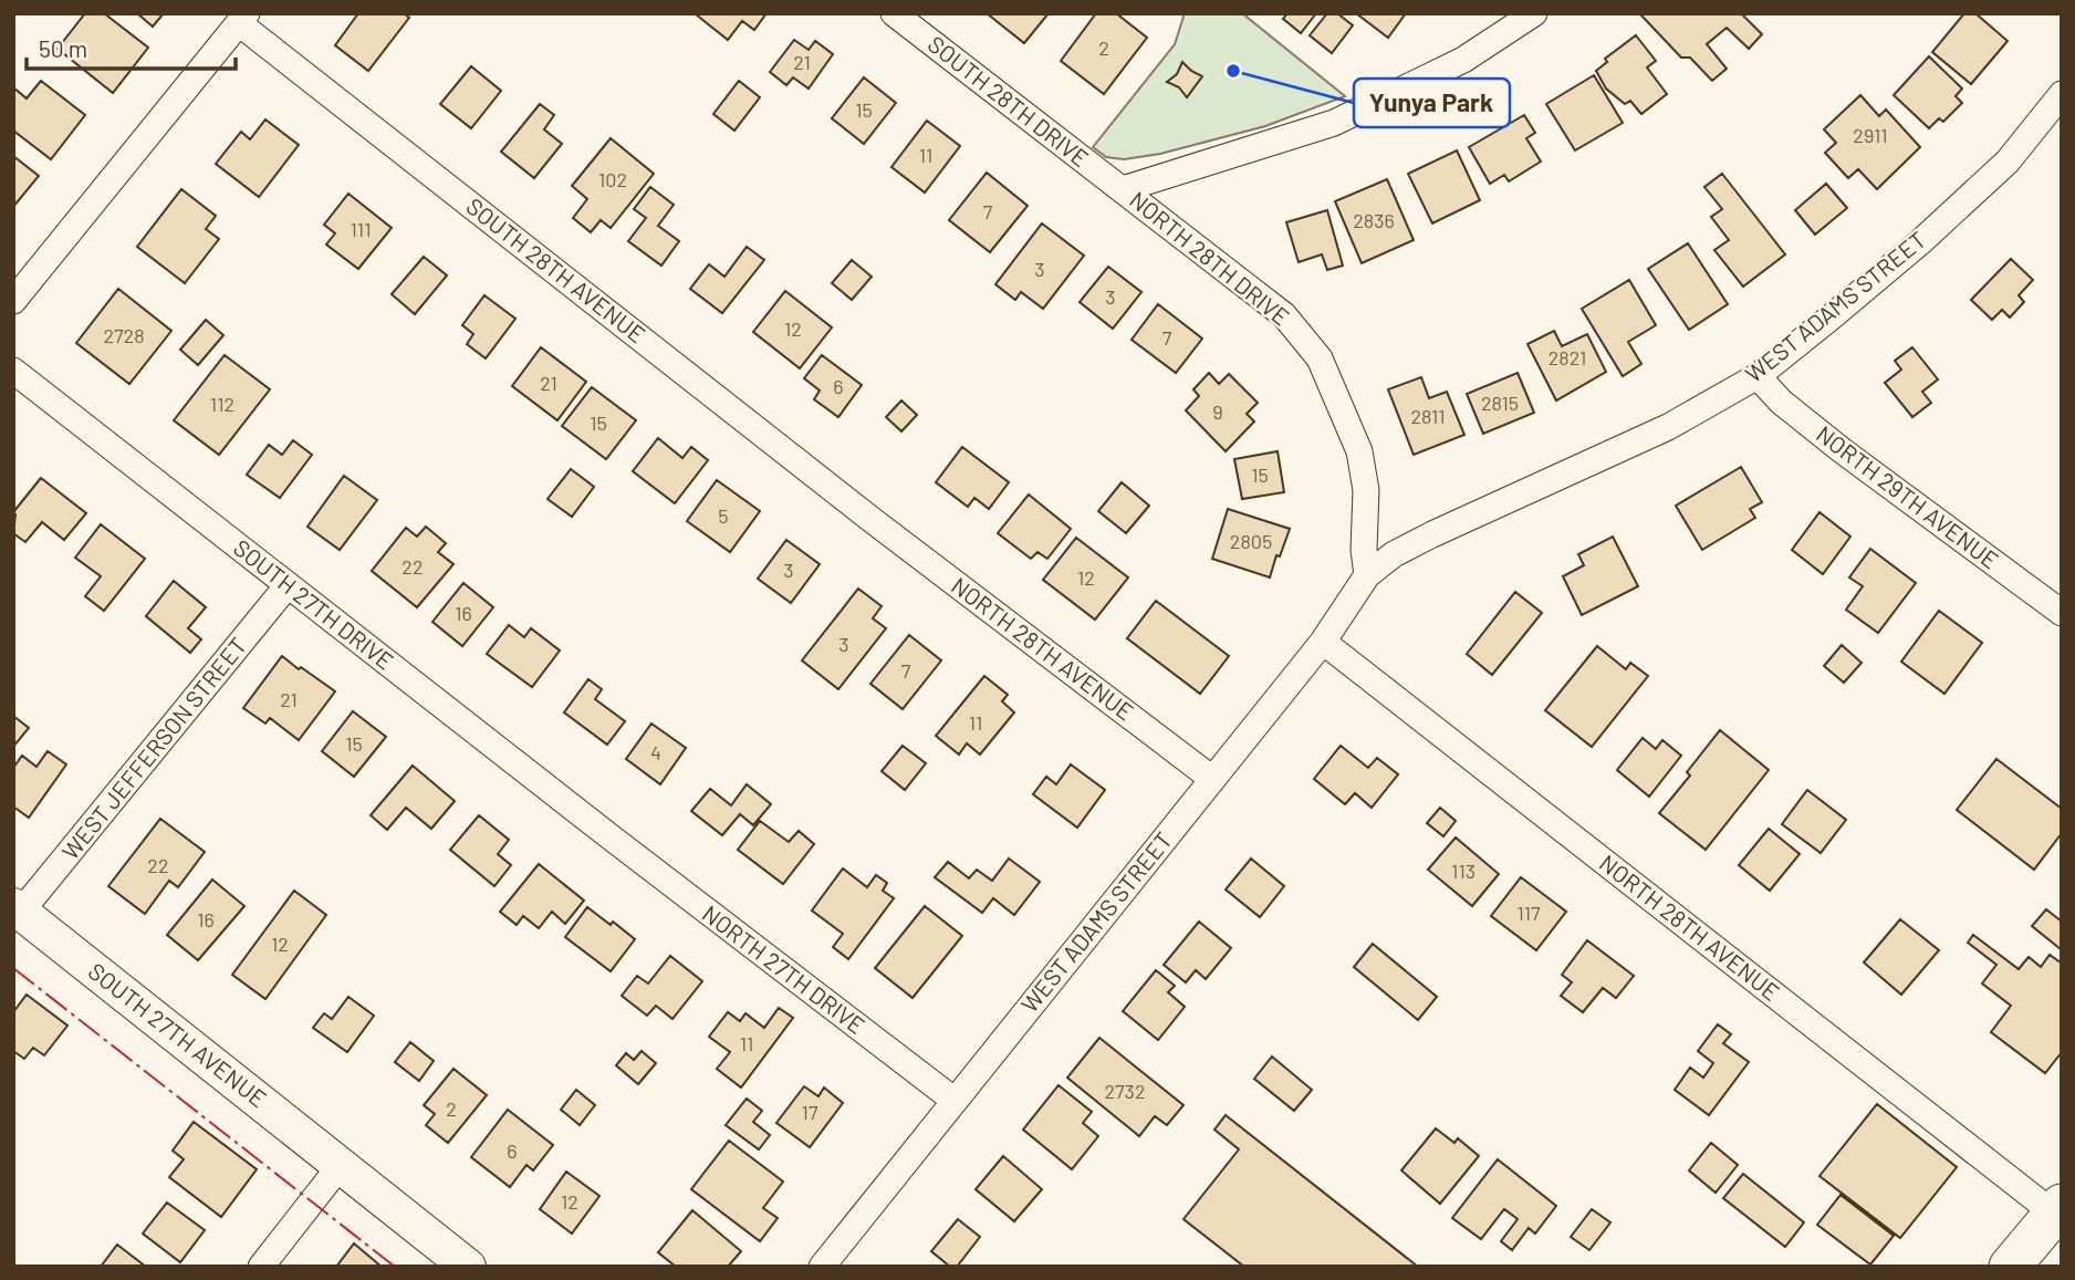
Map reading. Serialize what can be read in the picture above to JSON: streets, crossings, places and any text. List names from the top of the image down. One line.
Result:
{"streets":{"main road":["SOUTH 27TH AVENUE"],"street":["SOUTH 28TH DRIVE","NORTH 28TH DRIVE","SOUTH 28TH AVENUE","WEST ADAMS STREET","NORTH 29TH AVENUE","SOUTH 27TH DRIVE","NORTH 28TH AVENUE","WEST JEFFERSON STREET","NORTH 27TH DRIVE"]},"crossings":[["SOUTH 28TH DRIVE","NORTH 28TH DRIVE"],["NORTH 28TH DRIVE","WEST ADAMS STREET"],["SOUTH 28TH AVENUE","NORTH 28TH AVENUE"],["WEST ADAMS STREET","NORTH 29TH AVENUE"],["WEST ADAMS STREET","NORTH 28TH AVENUE"],["WEST ADAMS STREET","NORTH 27TH DRIVE"],["SOUTH 27TH DRIVE","WEST JEFFERSON STREET"],["SOUTH 27TH DRIVE","NORTH 27TH DRIVE"],["WEST JEFFERSON STREET","SOUTH 27TH AVENUE"]],"places":["Yunya Park"],"house_numbers":["2","21","15","2911","11","102","7","2836","111","3","3","12","2728","7","2821","21","6","2815","112","9","2811","15","15","5","2805","22","3","12","16","3","7","21","11","15","4","22","113","117","16","12","11","2732","2","17","6","12"],"scale_bar":"50 m"}
